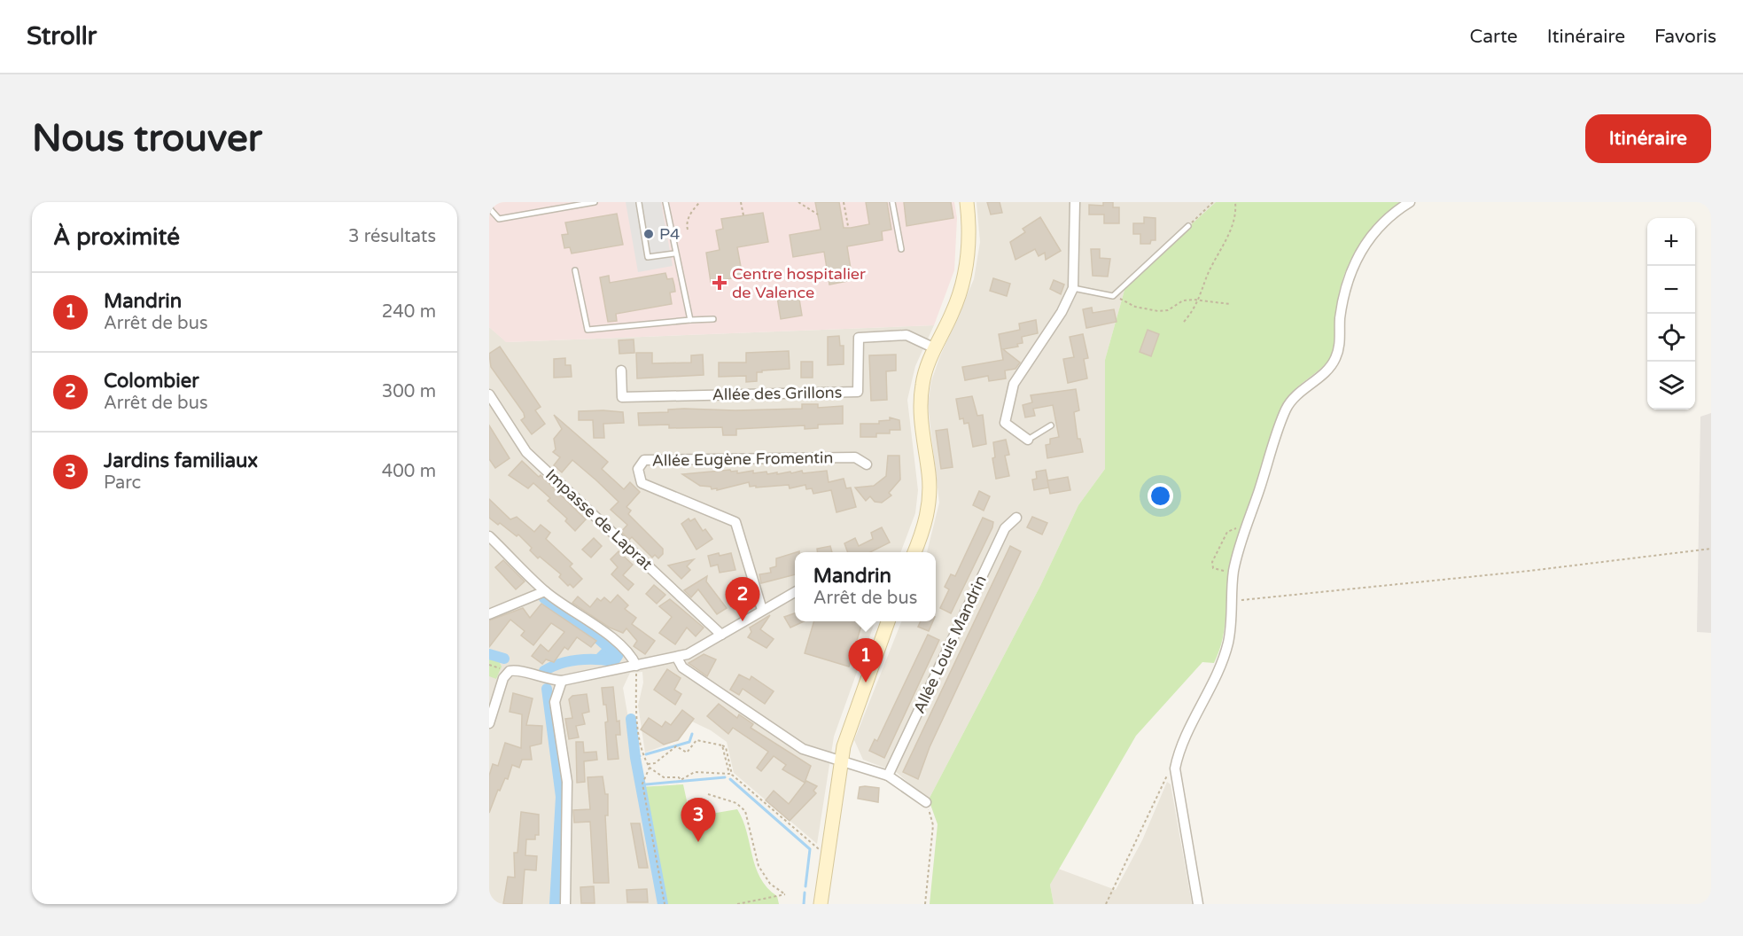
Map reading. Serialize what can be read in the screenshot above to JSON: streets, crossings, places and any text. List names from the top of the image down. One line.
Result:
{"streets":{"street":["Allée des Grillons","Allée Eugène Fromentin","Impasse de Laprat","Allée Louis Mandrin"]},"places":{"other":["P4"],"health":["Centre hospitalier de Valence"]},"page":{"header":"Strollr","nav":["Carte","Itinéraire","Favoris"],"buttons":"Itinéraire","title":"Nous trouver","heading":["À proximité","3 résultats"],"map_buttons":["+","−"],"list":[{"mark":"1","name":"Mandrin","note":"Arrêt de bus","value":"240 m"},{"mark":"2","name":"Colombier","note":"Arrêt de bus","value":"300 m"},{"mark":"3","name":"Jardins familiaux","note":"Parc","value":"400 m"}],"popup":["Mandrin","Arrêt de bus"],"pins":["2","1","3"]}}
